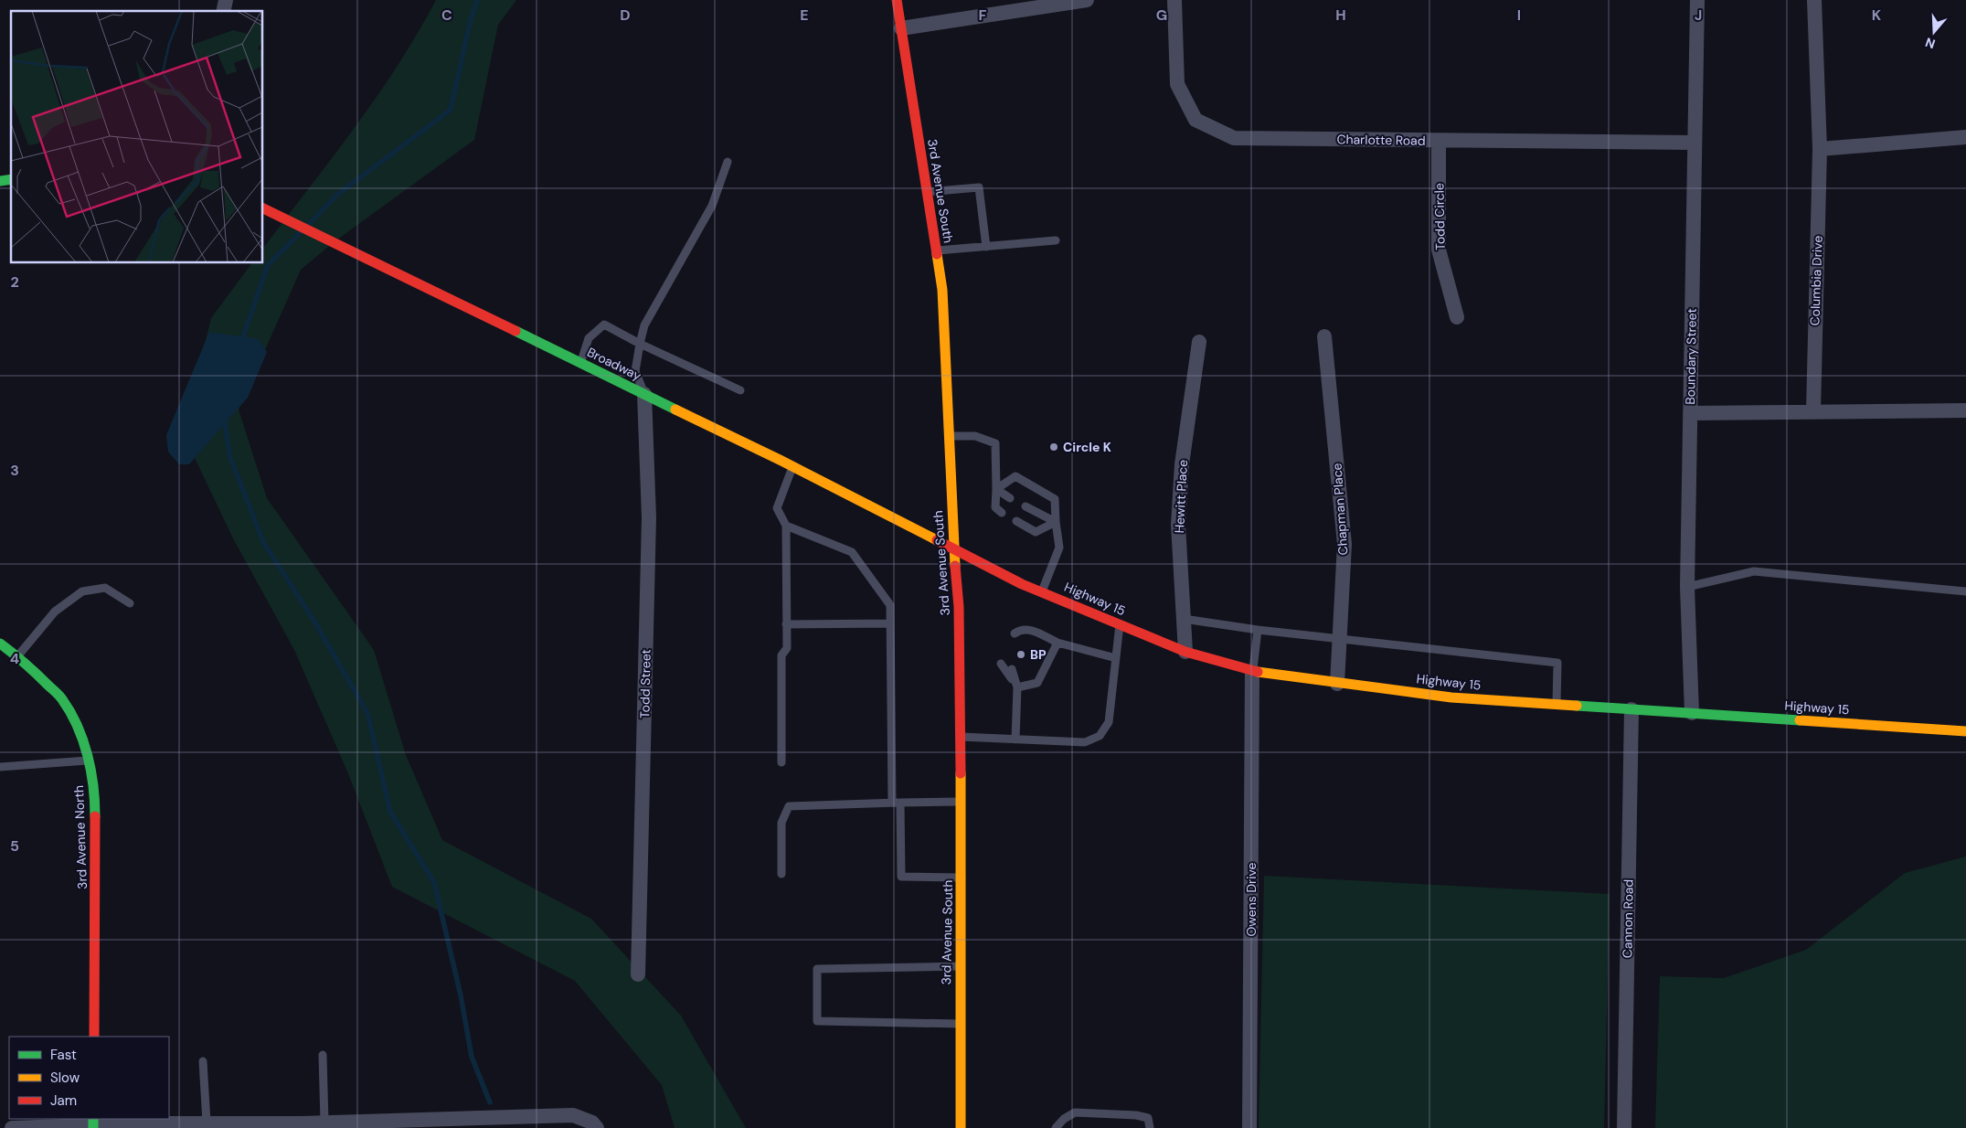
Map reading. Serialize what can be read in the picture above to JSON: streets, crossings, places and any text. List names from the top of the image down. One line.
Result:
{"streets":{"main road":["3rd Avenue South","Broadway","Highway 15","3rd Avenue North"],"street":["Charlotte Road","Todd Circle","Columbia Drive","Boundary Street","Hewitt Place","Chapman Place","Todd Street","Owens Drive","Cannon Road"]},"crossings":[["Charlotte Road","Todd Circle"],["Charlotte Road","Boundary Street"],["3rd Avenue South","Broadway"],["3rd Avenue South","Highway 15"],["Boundary Street","Highway 15"],["Broadway","Highway 15"],["Broadway","Todd Street"],["Hewitt Place","Highway 15"],["Chapman Place","Highway 15"],["Highway 15","Owens Drive"],["Highway 15","Cannon Road"]],"places":["Circle K","BP"],"legend":["Fast","Slow","Jam"],"north":"bottom","grid":{"columns":["C","D","E","F","G","H","I","J","K"],"rows":["2","3","4","5"]}}
